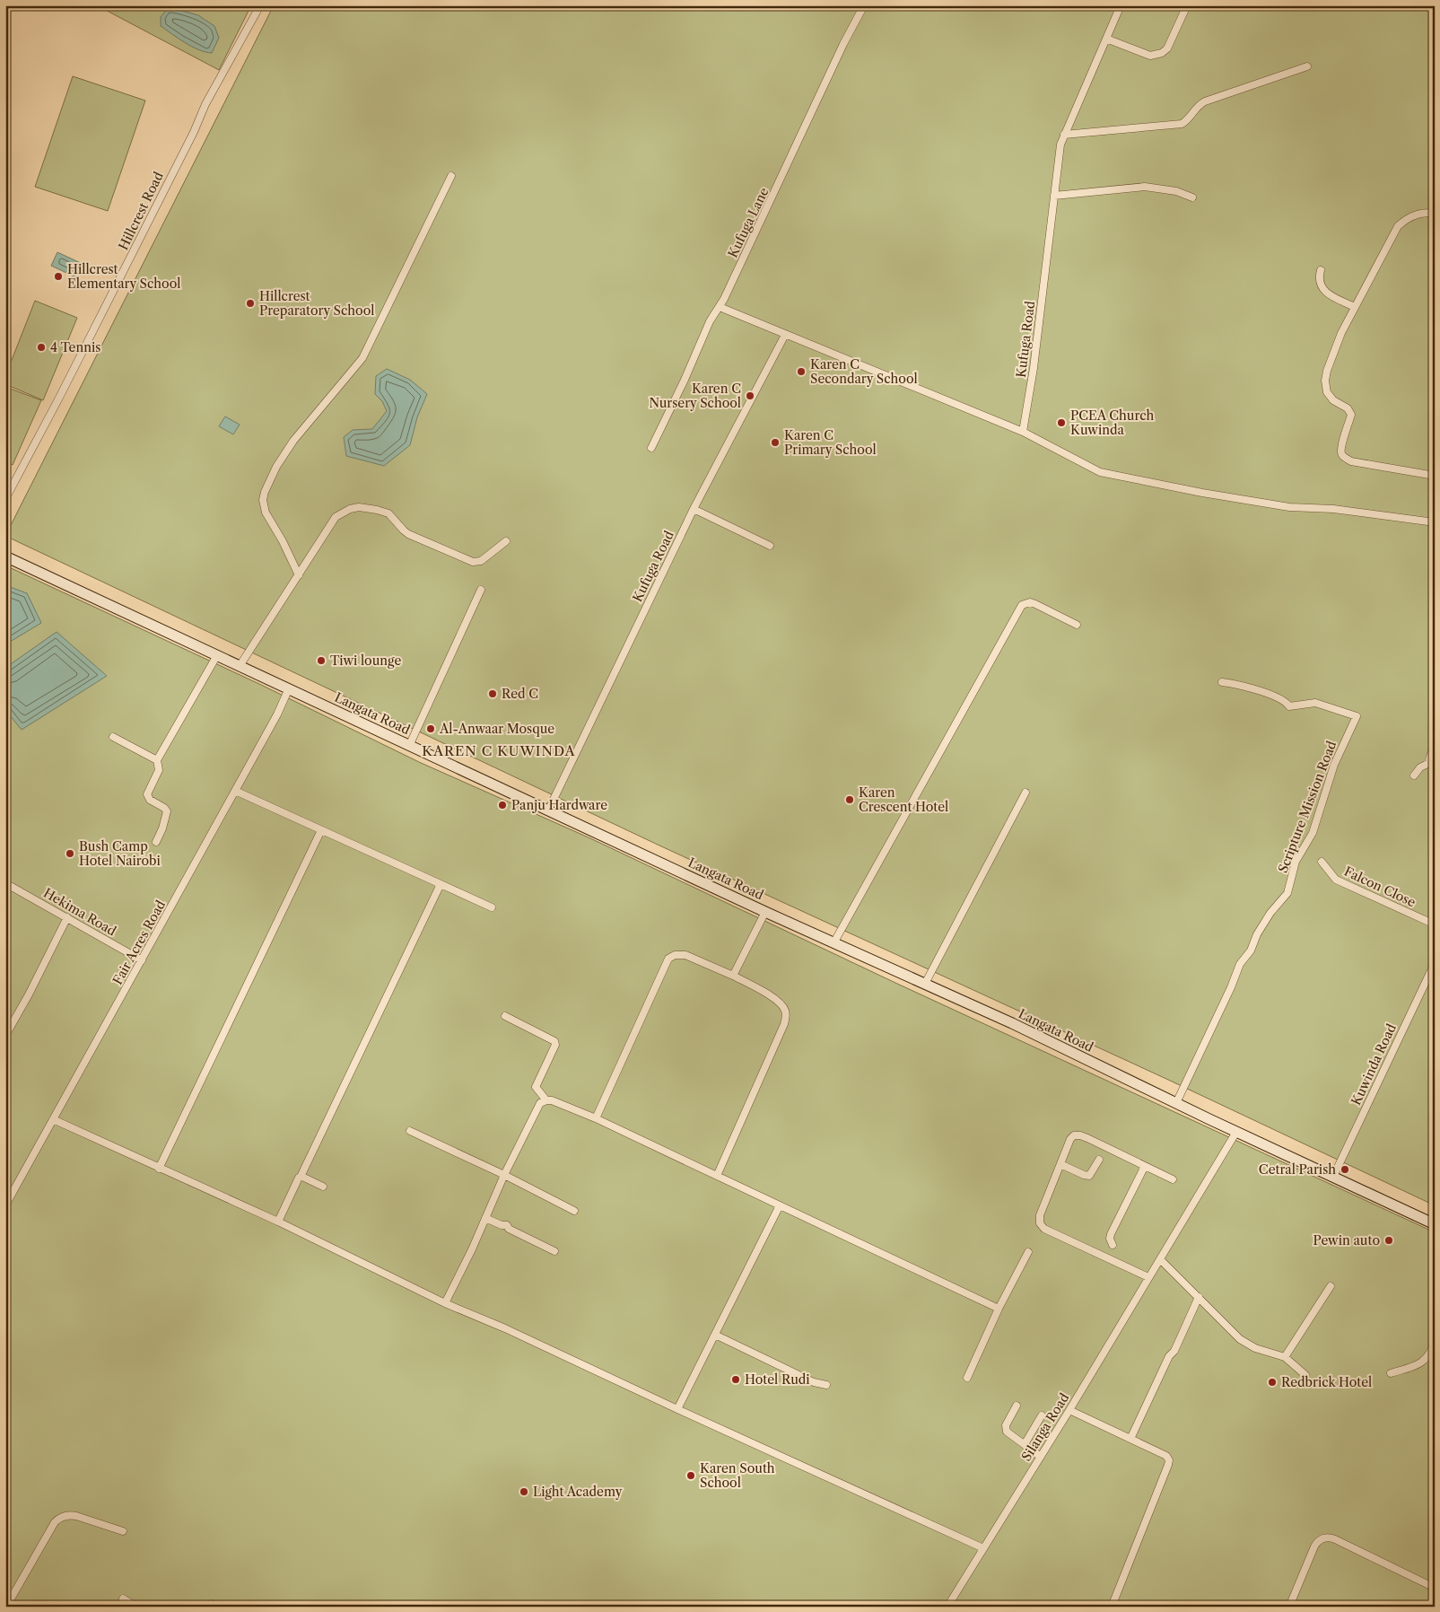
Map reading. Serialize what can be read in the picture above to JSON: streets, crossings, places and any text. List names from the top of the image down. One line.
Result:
{"streets":{"main road":["Langata Road"],"street":["Hillcrest Road","Kufuga Lane","Kufuga Road","Scripture Mission Road","Falcon Close","Hekima Road","Fair Acres Road","Kuwinda Road","Silanga Road"]},"crossings":[["Kufuga Road","Langata Road"],["Langata Road","Scripture Mission Road"],["Langata Road","Fair Acres Road"],["Langata Road","Kuwinda Road"],["Langata Road","Silanga Road"],["Hekima Road","Fair Acres Road"]],"districts":["KAREN C KUWINDA"],"places":["Hillcrest Elementary School","Hillcrest Preparatory School","4 Tennis","Karen C Secondary School","Karen C Nursery School","PCEA Church Kuwinda","Karen C Primary School","Tiwi lounge","Red C","Al-Anwaar Mosque","Karen Crescent Hotel","Panju Hardware","Bush Camp Hotel Nairobi","Cetral Parish","Pewin auto","Hotel Rudi","Redbrick Hotel","Karen South School","Light Academy"]}
